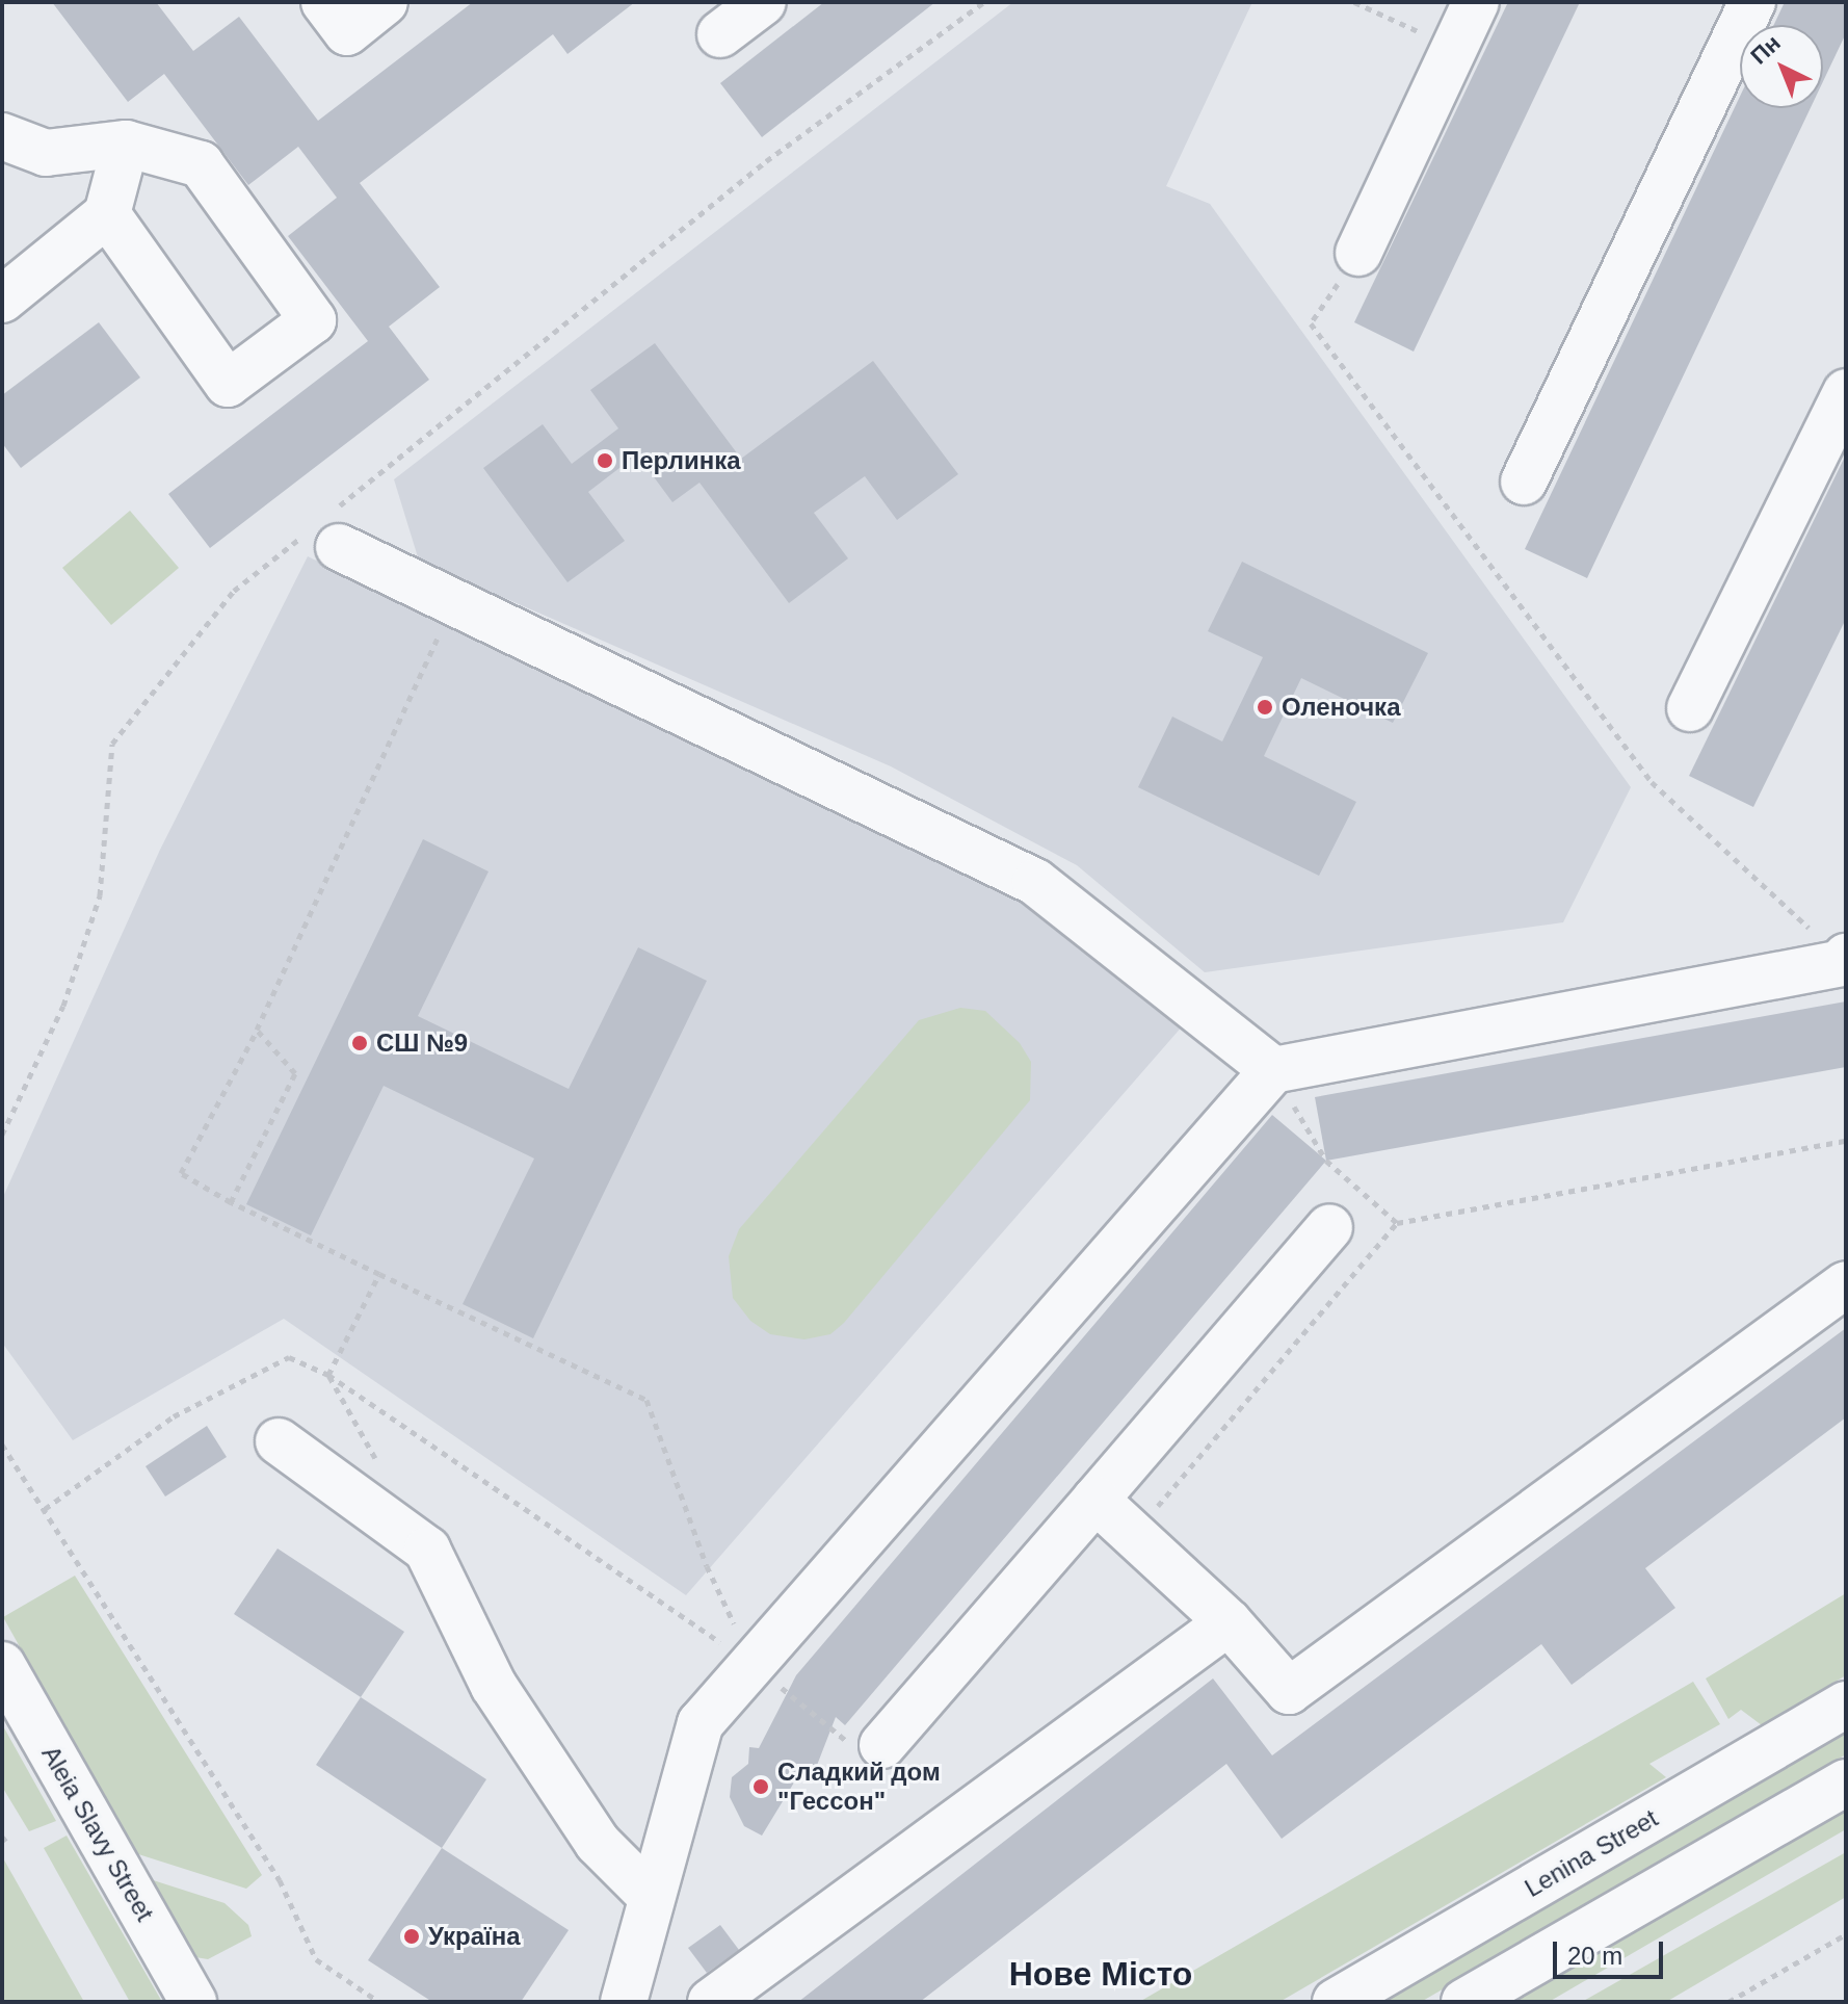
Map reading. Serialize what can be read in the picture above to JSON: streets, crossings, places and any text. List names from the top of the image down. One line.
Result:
{"streets":{"street":["Aleia Slavy Street","Lenina Street"]},"districts":["Нове Місто"],"places":["Перлинка","Оленочка","СШ №9","Сладкий дом \"Гессон\"","Україна"],"scale_bar":"20 m","north":"top left"}
